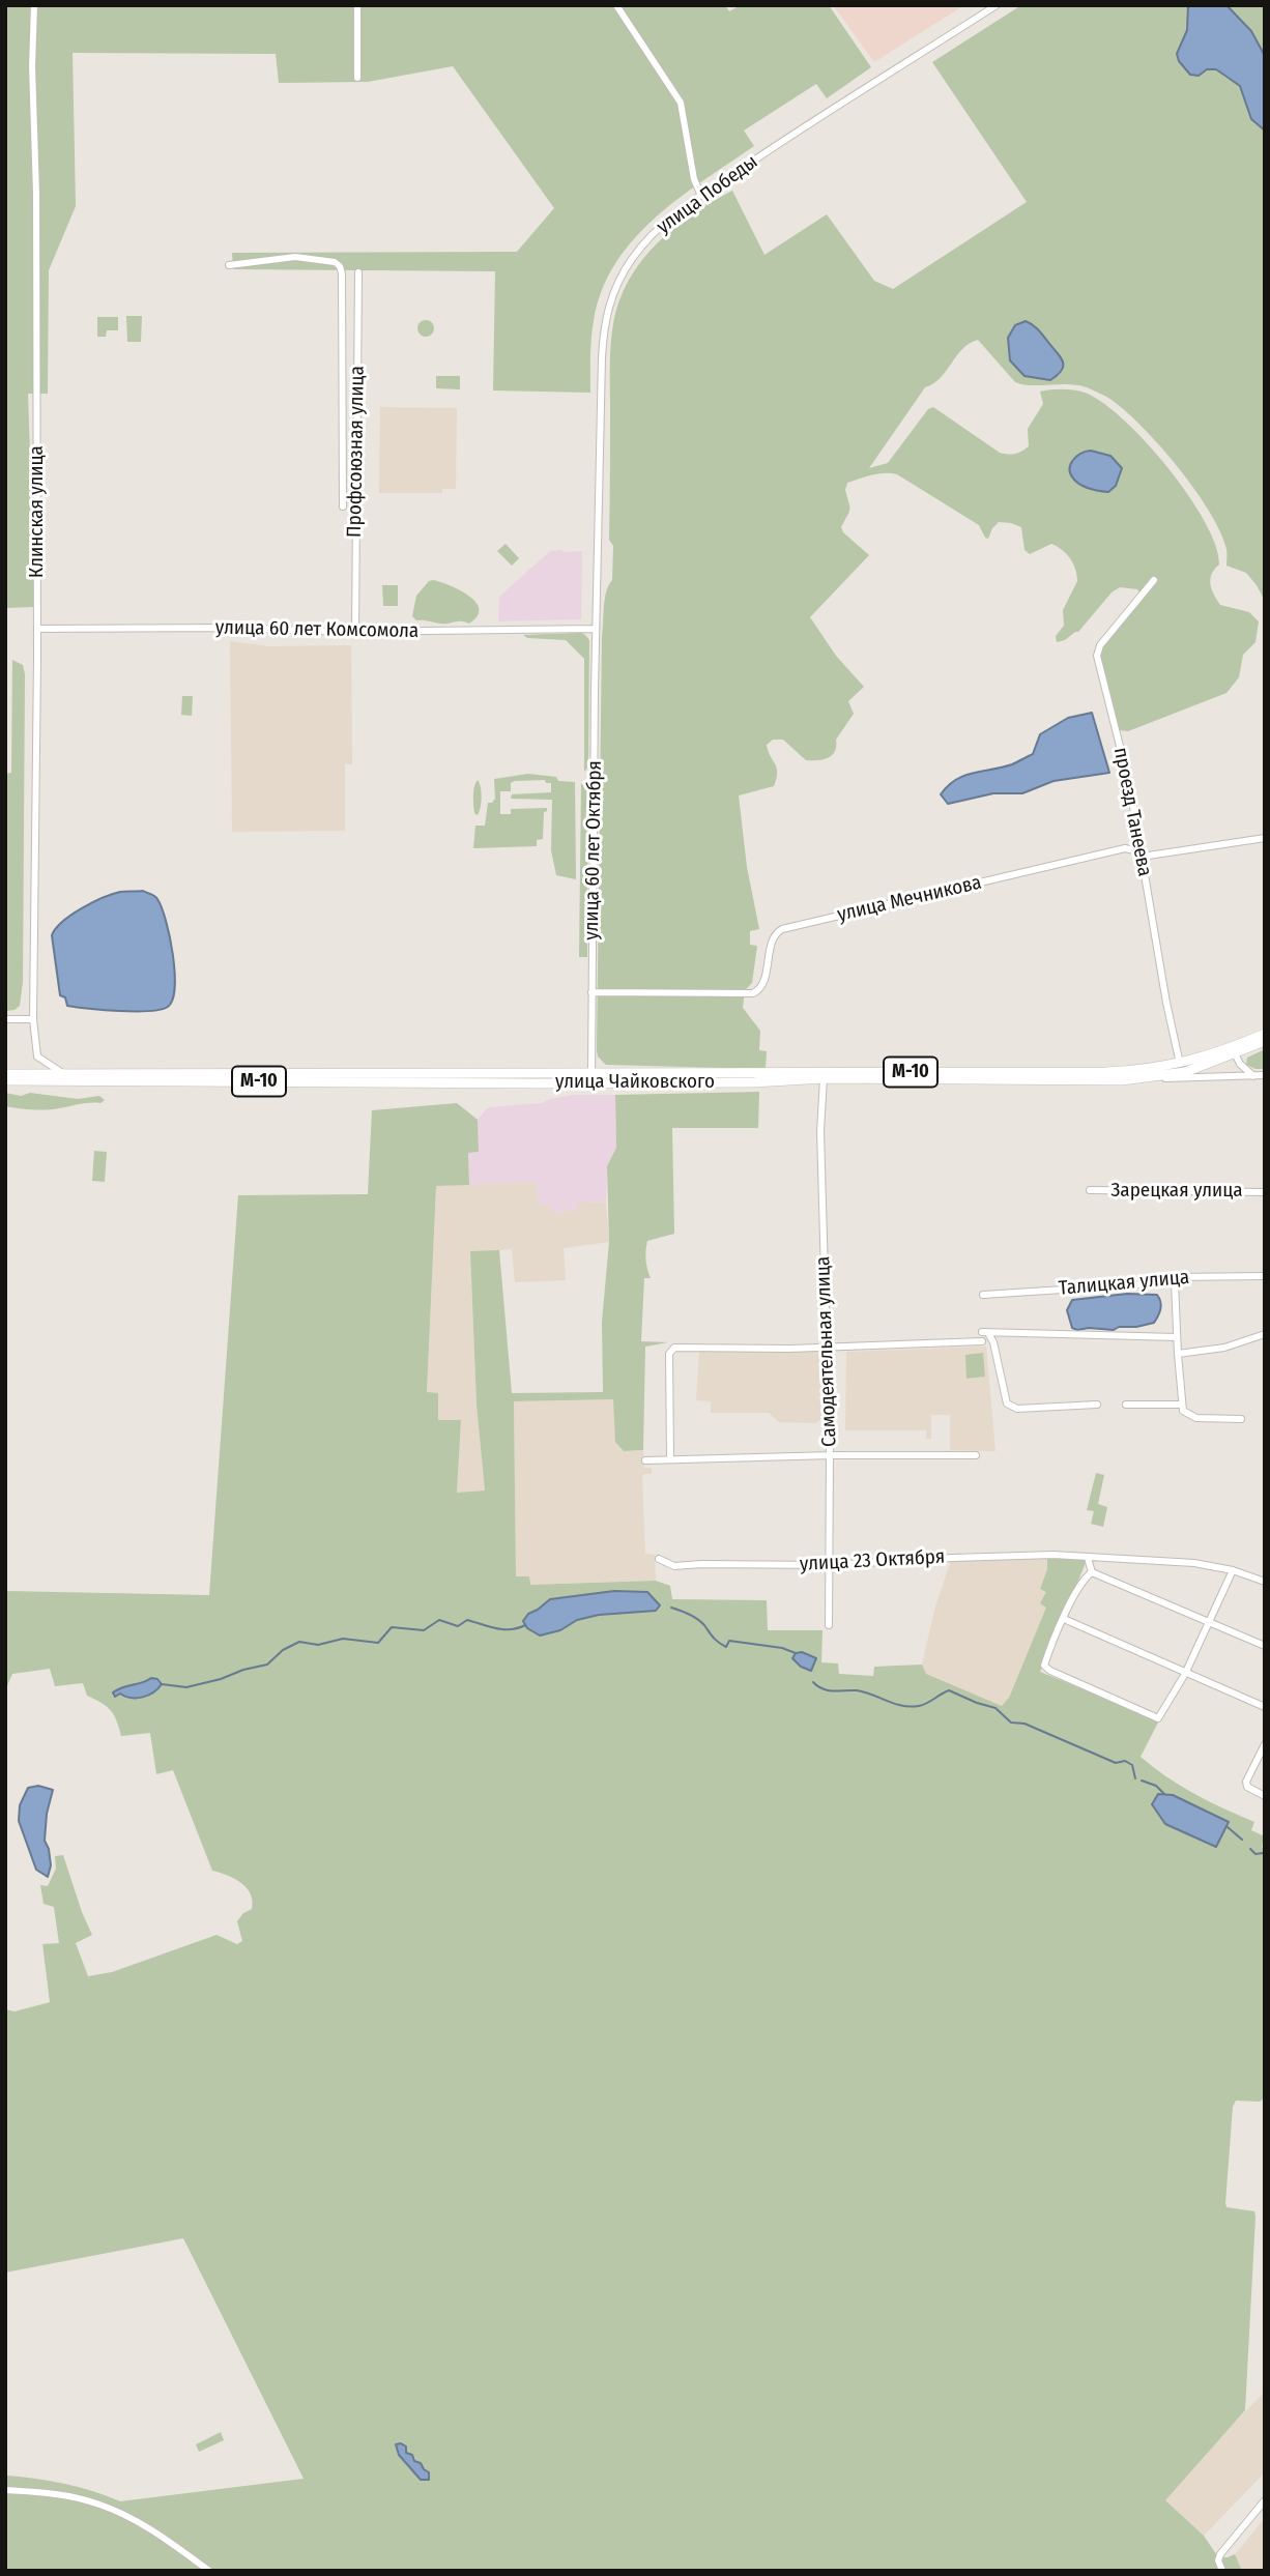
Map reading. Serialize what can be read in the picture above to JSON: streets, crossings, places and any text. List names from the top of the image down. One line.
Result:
{"streets":{"highway":["М-10","улица Чайковского"],"street":["улица Победы","Профсоюзная улица","Клинская улица","улица 60 лет Комсомола","проезд Танеева","улица 60 лет Октября","улица Мечникова","Зарецкая улица","Талицкая улица","Самодеятельная улица","улица 23 Октября"]},"crossings":[["улица Победы","улица 60 лет Комсомола"],["улица Победы","улица 60 лет Октября"],["Профсоюзная улица","улица 60 лет Комсомола"],["Клинская улица","улица 60 лет Комсомола"],["Клинская улица","улица Чайковского"],["улица 60 лет Комсомола","улица 60 лет Октября"],["проезд Танеева","улица Мечникова"],["проезд Танеева","М-10"],["проезд Танеева","улица Чайковского"],["улица 60 лет Октября","улица Мечникова"],["улица 60 лет Октября","улица Чайковского"],["М-10","улица Чайковского"],["улица Чайковского","Самодеятельная улица"],["Самодеятельная улица","улица 23 Октября"]]}
